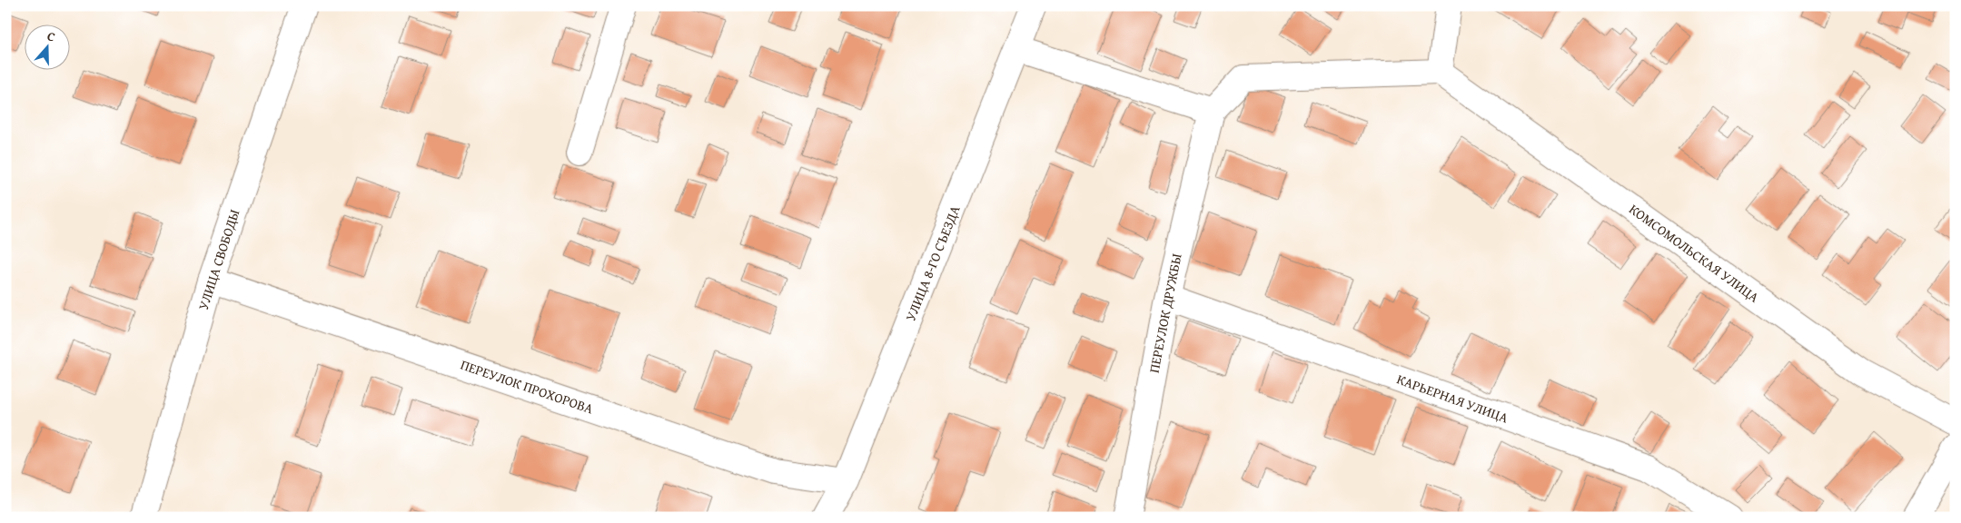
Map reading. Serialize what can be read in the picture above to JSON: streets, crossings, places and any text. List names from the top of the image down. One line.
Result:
{"streets":{"street":["КОМСОМОЛЬСКАЯ УЛИЦА","УЛИЦА СВОБОДЫ","УЛИЦА 8-ГО СЪЕЗДА","ПЕРЕУЛОК ДРУЖБЫ","ПЕРЕУЛОК ПРОХОРОВА","КАРЬЕРНАЯ УЛИЦА"]},"crossings":[["УЛИЦА СВОБОДЫ","ПЕРЕУЛОК ПРОХОРОВА"],["УЛИЦА 8-ГО СЪЕЗДА","ПЕРЕУЛОК ПРОХОРОВА"],["ПЕРЕУЛОК ДРУЖБЫ","КАРЬЕРНАЯ УЛИЦА"]],"north":"top"}
